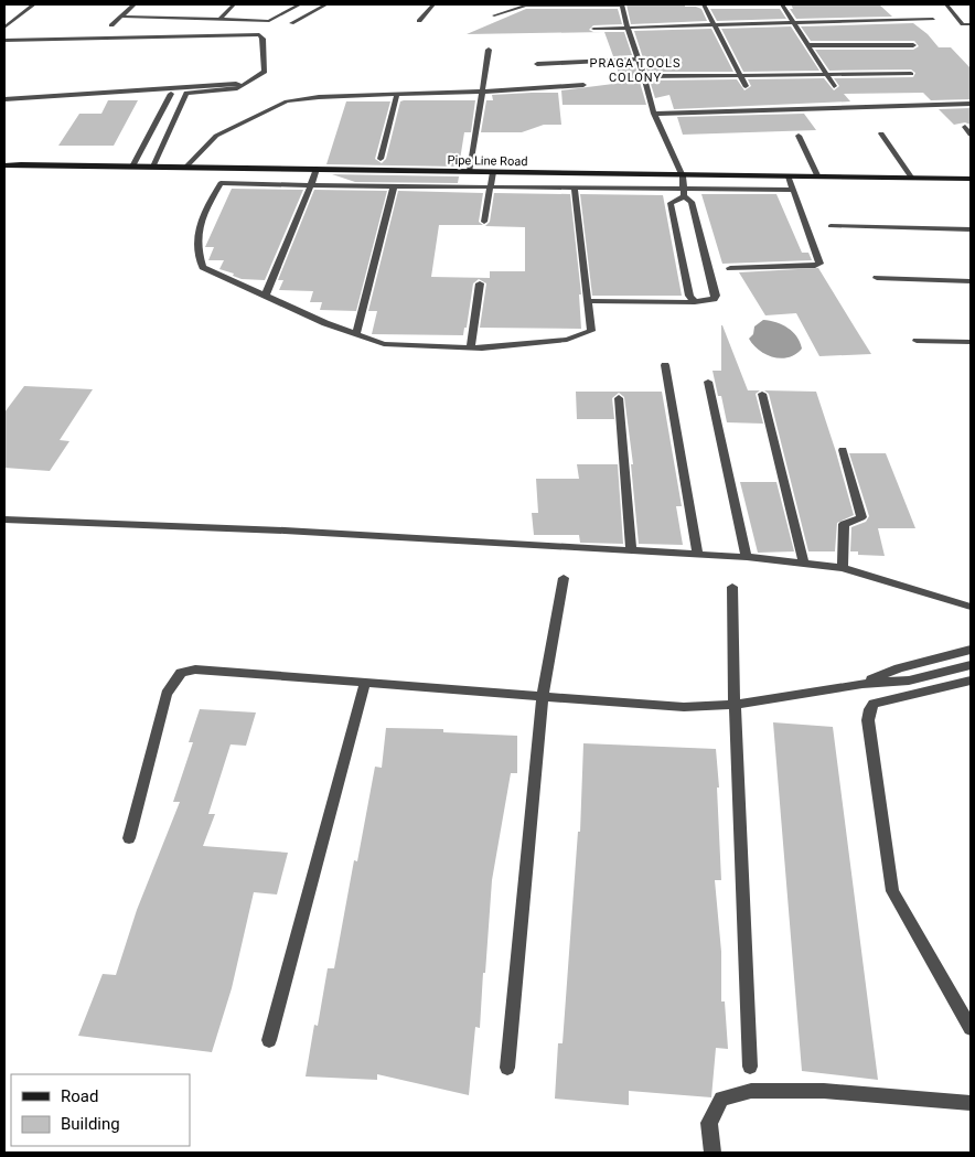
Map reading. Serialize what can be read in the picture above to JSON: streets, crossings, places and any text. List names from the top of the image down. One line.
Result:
{"streets":{"street":["Pipe Line Road"]},"districts":["PRAGA TOOLS COLONY"],"legend":["Road","Building"]}
